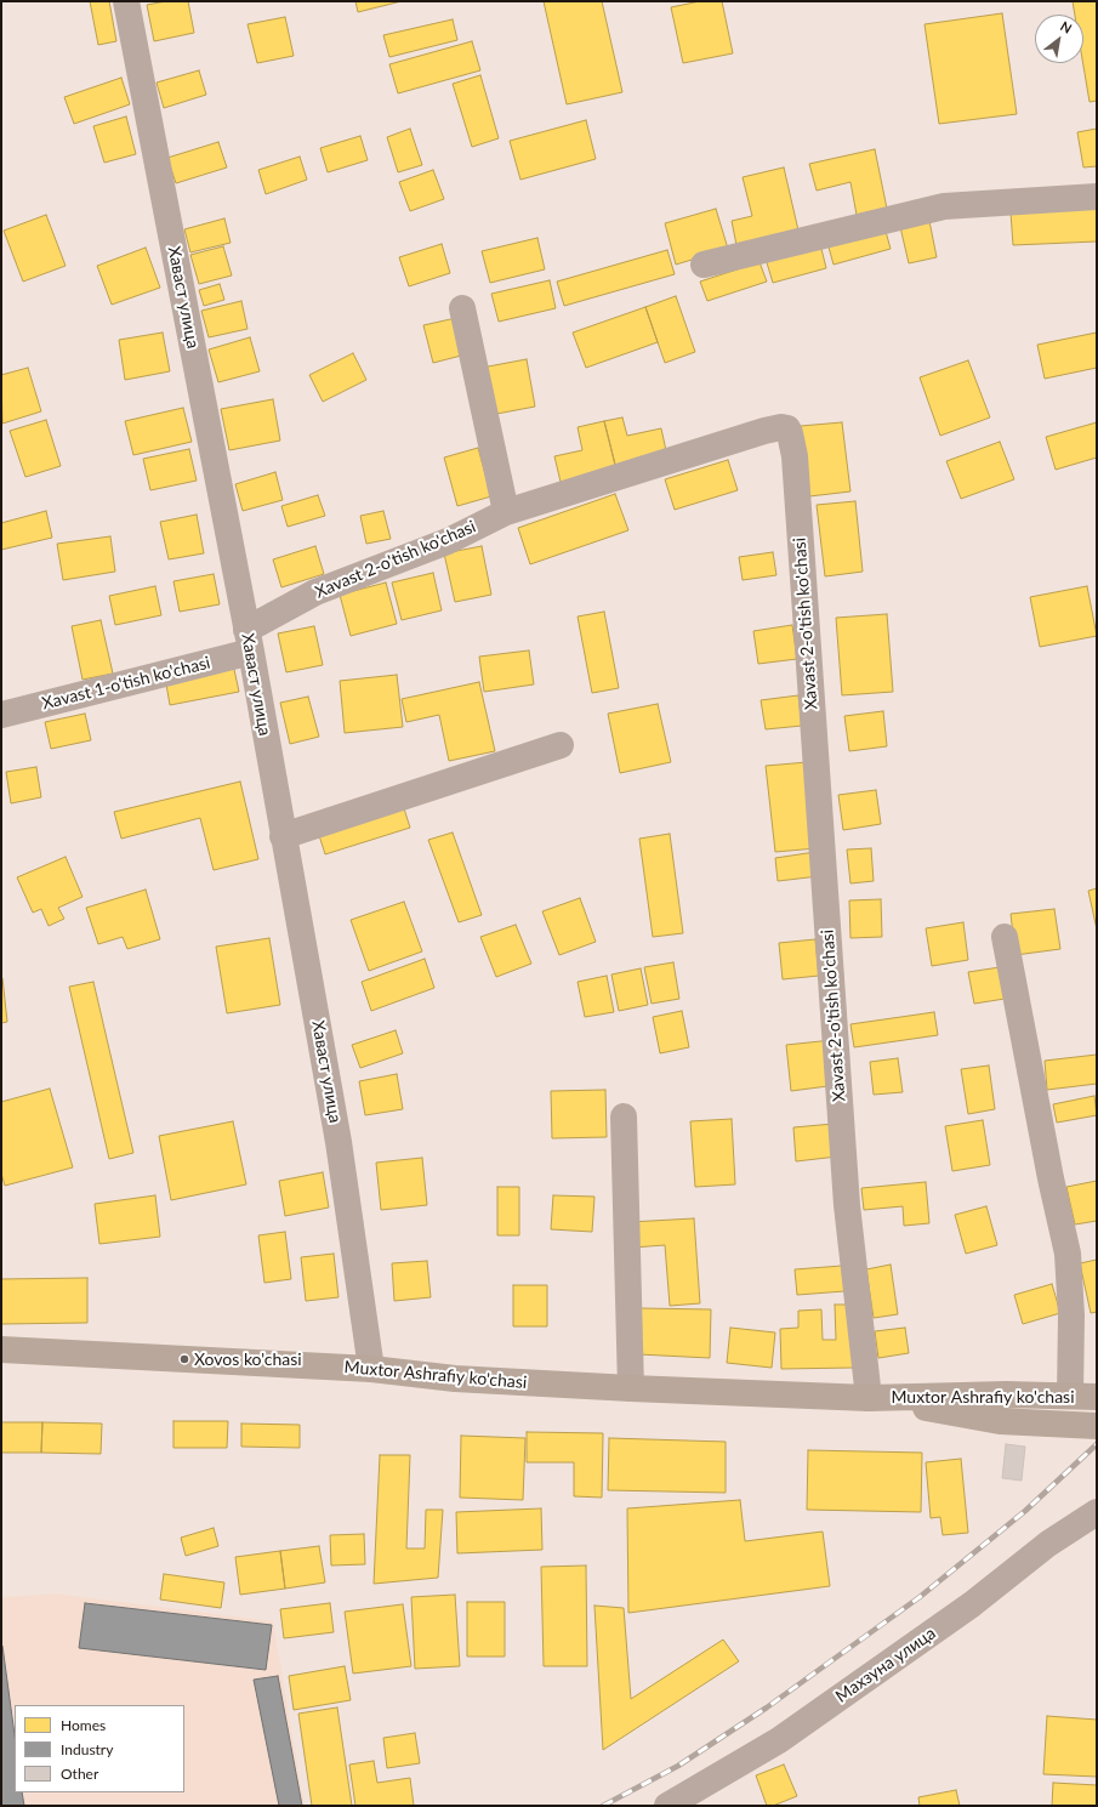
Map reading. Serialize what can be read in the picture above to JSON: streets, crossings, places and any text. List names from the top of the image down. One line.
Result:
{"streets":{"main road":["Muxtor Ashrafiy ko'chasi"],"street":["Хаваст улица","Xavast 2-o'tish ko'chasi","Xavast 1-o'tish ko'chasi","Махзуна улица"]},"crossings":[["Хаваст улица","Xavast 2-o'tish ko'chasi"],["Хаваст улица","Xavast 1-o'tish ko'chasi"],["Хаваст улица","Muxtor Ashrafiy ko'chasi"],["Xavast 2-o'tish ko'chasi","Xavast 1-o'tish ko'chasi"],["Xavast 2-o'tish ko'chasi","Muxtor Ashrafiy ko'chasi"]],"places":["Xovos ko'chasi"],"legend":["Homes","Industry","Other"],"north":"top right"}
